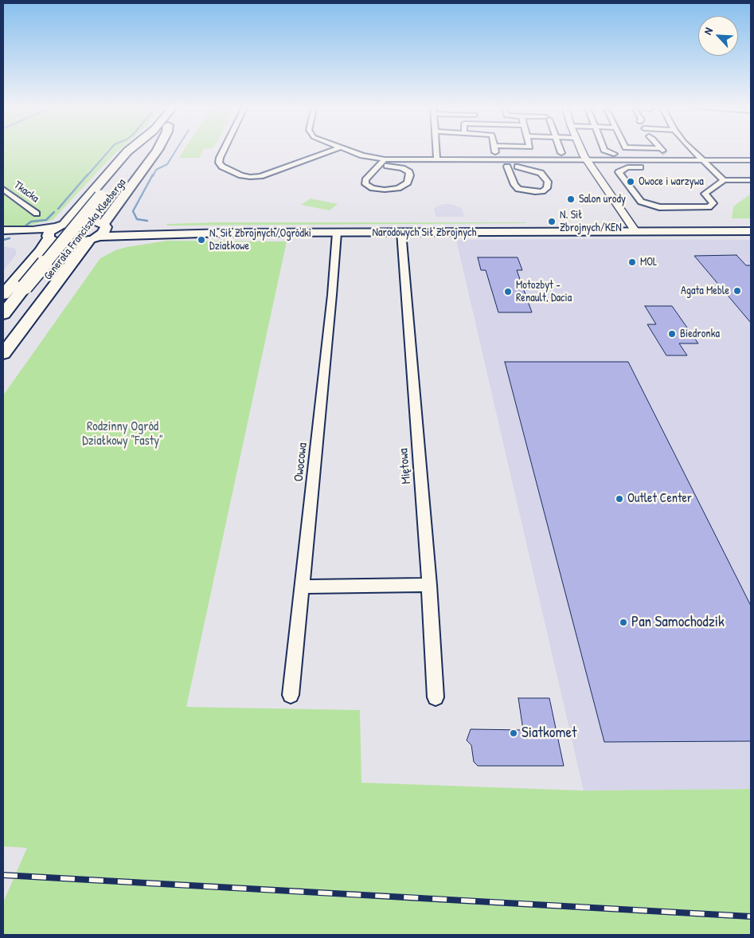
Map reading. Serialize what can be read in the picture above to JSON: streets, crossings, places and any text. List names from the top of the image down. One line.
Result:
{"streets":{"highway":["Generała Franciszka Kleeberga"],"main road":["Narodowych Sił Zbrojnych"],"street":["Tkacka","Owocowa","Miętowa"]},"crossings":[["Narodowych Sił Zbrojnych","Owocowa"],["Narodowych Sił Zbrojnych","Miętowa"]],"parks":["Rodzinny Ogród Działkowy \"Fasty\""],"places":["Owoce i warzywa","Salon urody","N. Sił Zbrojnych/KEN","N. Sił Zbrojnych/Ogródki Działkowe","MOL","Agata Meble","Motozbyt - Renault, Dacia","Biedronka","Outlet Center","Pan Samochodzik","Siatkomet"],"north":"top left"}
